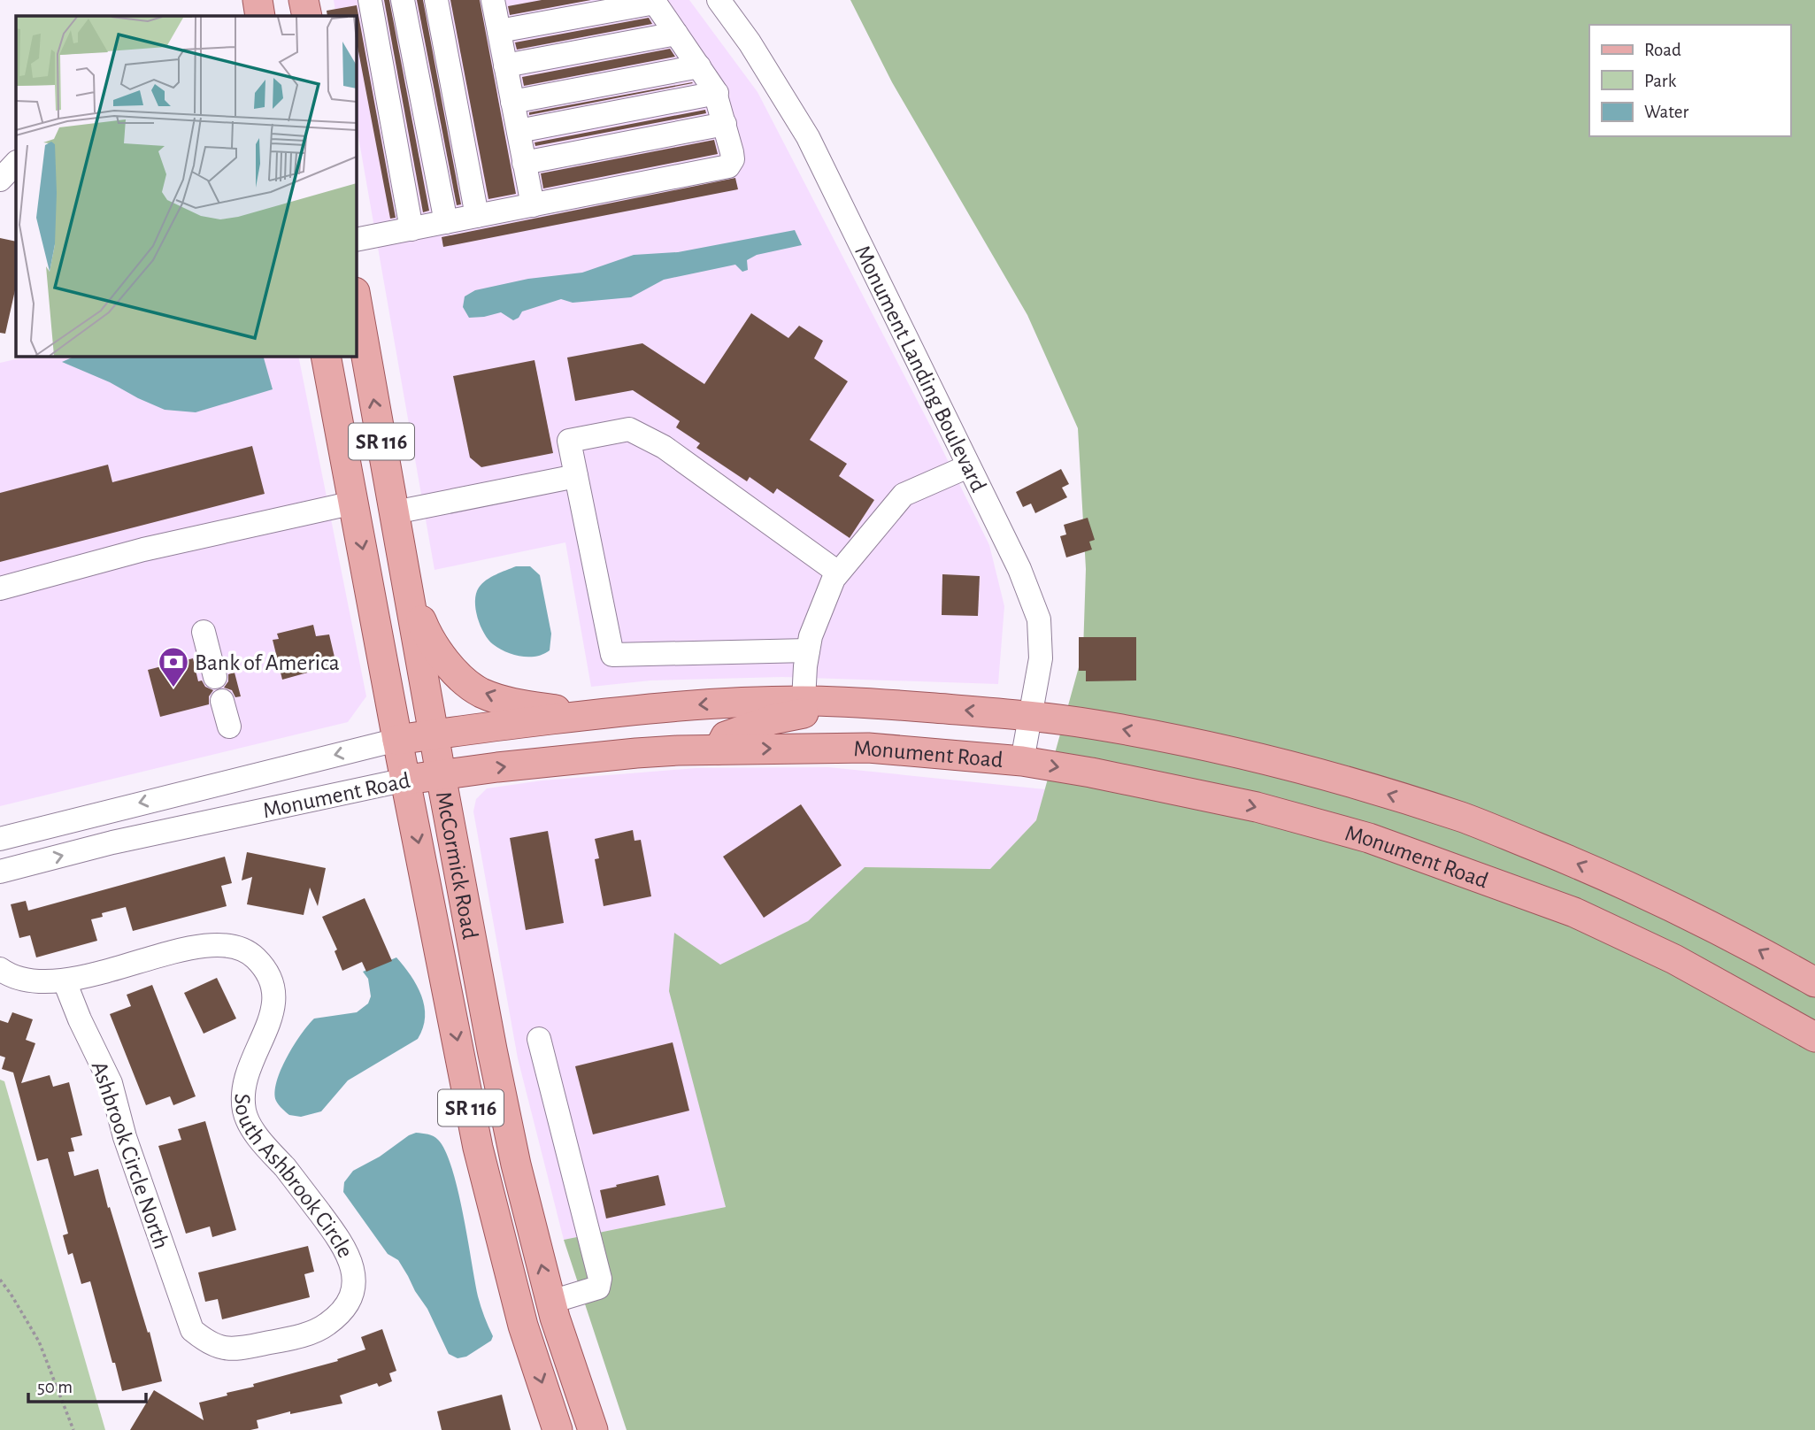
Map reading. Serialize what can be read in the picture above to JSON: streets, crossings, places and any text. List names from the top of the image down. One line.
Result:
{"streets":{"main road":["SR 116","Monument Road","McCormick Road"],"street":["Monument Landing Boulevard","Ashbrook Circle North","South Ashbrook Circle"]},"crossings":[["Monument Landing Boulevard","Monument Road"],["Monument Road","McCormick Road"],["Ashbrook Circle North","South Ashbrook Circle"]],"places":{"bank":["Bank of America"]},"legend":["Road","Park","Water"],"scale_bar":"50 m"}
